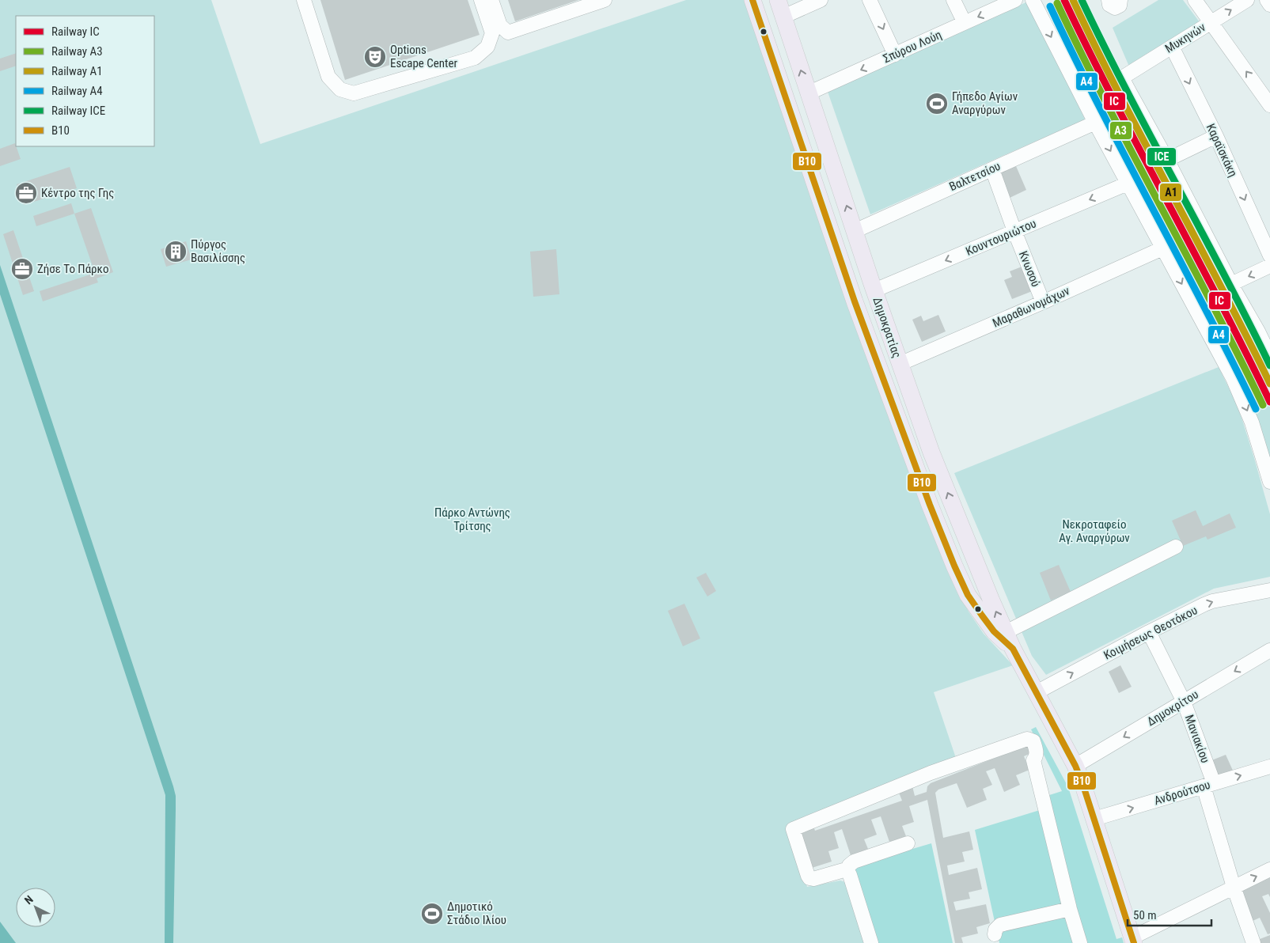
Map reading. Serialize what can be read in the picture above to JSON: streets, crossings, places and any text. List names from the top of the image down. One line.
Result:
{"streets":{"main road":["Δημοκρατίας"],"street":["Μυκηνών","Σπύρου Λούη","Καραϊσκάκη","Βαλτετσίου","Κουντουριώτου","Κνωσού","Μαραθωνομάχων","Κοιμήσεως Θεοτόκου","Δημοκρίτου","Μανιακίου","Ανδρούτσου"]},"crossings":[["Μυκηνών","Καραϊσκάκη"],["Σπύρου Λούη","Δημοκρατίας"],["Βαλτετσίου","Κνωσού"],["Βαλτετσίου","Δημοκρατίας"],["Κουντουριώτου","Κνωσού"],["Κουντουριώτου","Δημοκρατίας"],["Κνωσού","Μαραθωνομάχων"],["Μαραθωνομάχων","Δημοκρατίας"],["Δημοκρατίας","Κοιμήσεως Θεοτόκου"],["Δημοκρατίας","Δημοκρίτου"],["Δημοκρατίας","Ανδρούτσου"],["Κοιμήσεως Θεοτόκου","Μανιακίου"],["Δημοκρίτου","Μανιακίου"],["Μανιακίου","Ανδρούτσου"]],"one_way":["Σπύρου Λούη","Κουντουριώτου","Δημοκρίτου"],"parks":["Πάρκο Αντώνης Τρίτσης","Νεκροταφείο Αγ. Αναργύρων"],"places":{"theatre":["Options Escape Center"],"sports":["Γήπεδο Αγίων Αναργύρων","Δημοτικό Στάδιο Ιλίου"],"office":["Κέντρο της Γης","Ζήσε Το Πάρκο"],"building":["Πύργος Βασιλίσσης"]},"lines":["rail line IC","rail line A1","rail line ICE","transit line Β10","rail line A3","rail line A4"],"legend":["Railway IC","Railway A3","Railway A1","Railway A4","Railway ICE","Β10"],"scale_bar":"50 m","north":"top left"}
